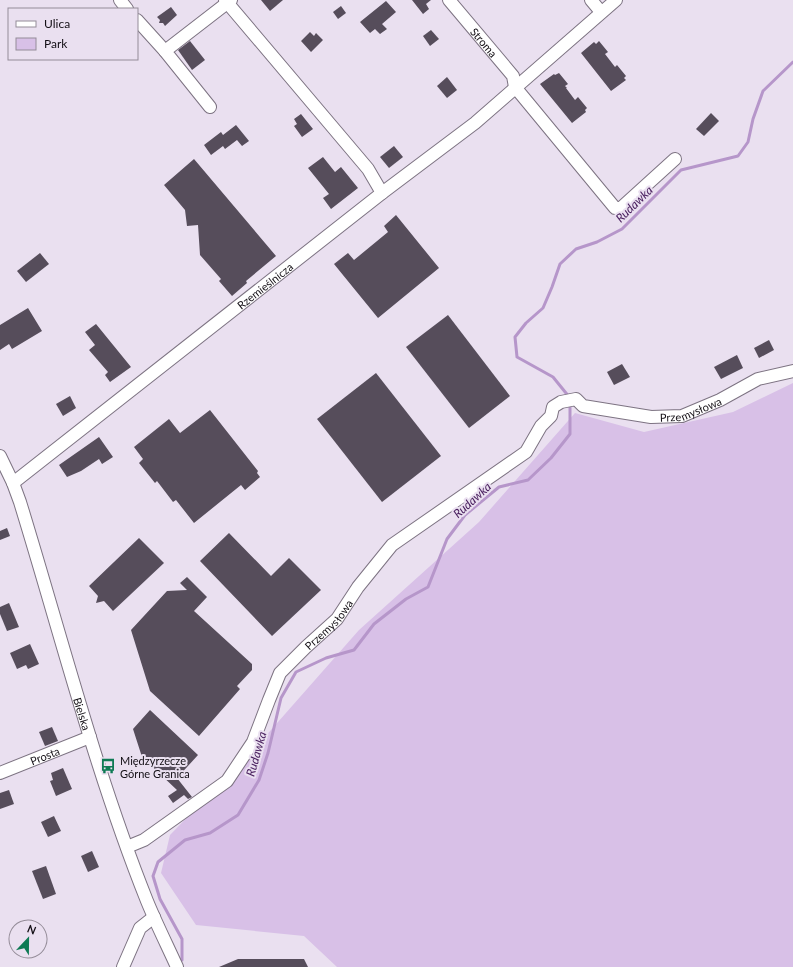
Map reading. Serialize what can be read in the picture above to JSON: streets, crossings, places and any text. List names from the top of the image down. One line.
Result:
{"streets":{"street":["Stroma","Rzemieślnicza","Przemysłowa","Bielska","Prosta"]},"crossings":[["Stroma","Rzemieślnicza"],["Rzemieślnicza","Bielska"],["Przemysłowa","Bielska"],["Bielska","Prosta"]],"water":["Rudawka"],"places":{"bus stop":["Międzyrzecze Górne Granica"]},"legend":["Ulica","Park"],"north":"top"}
